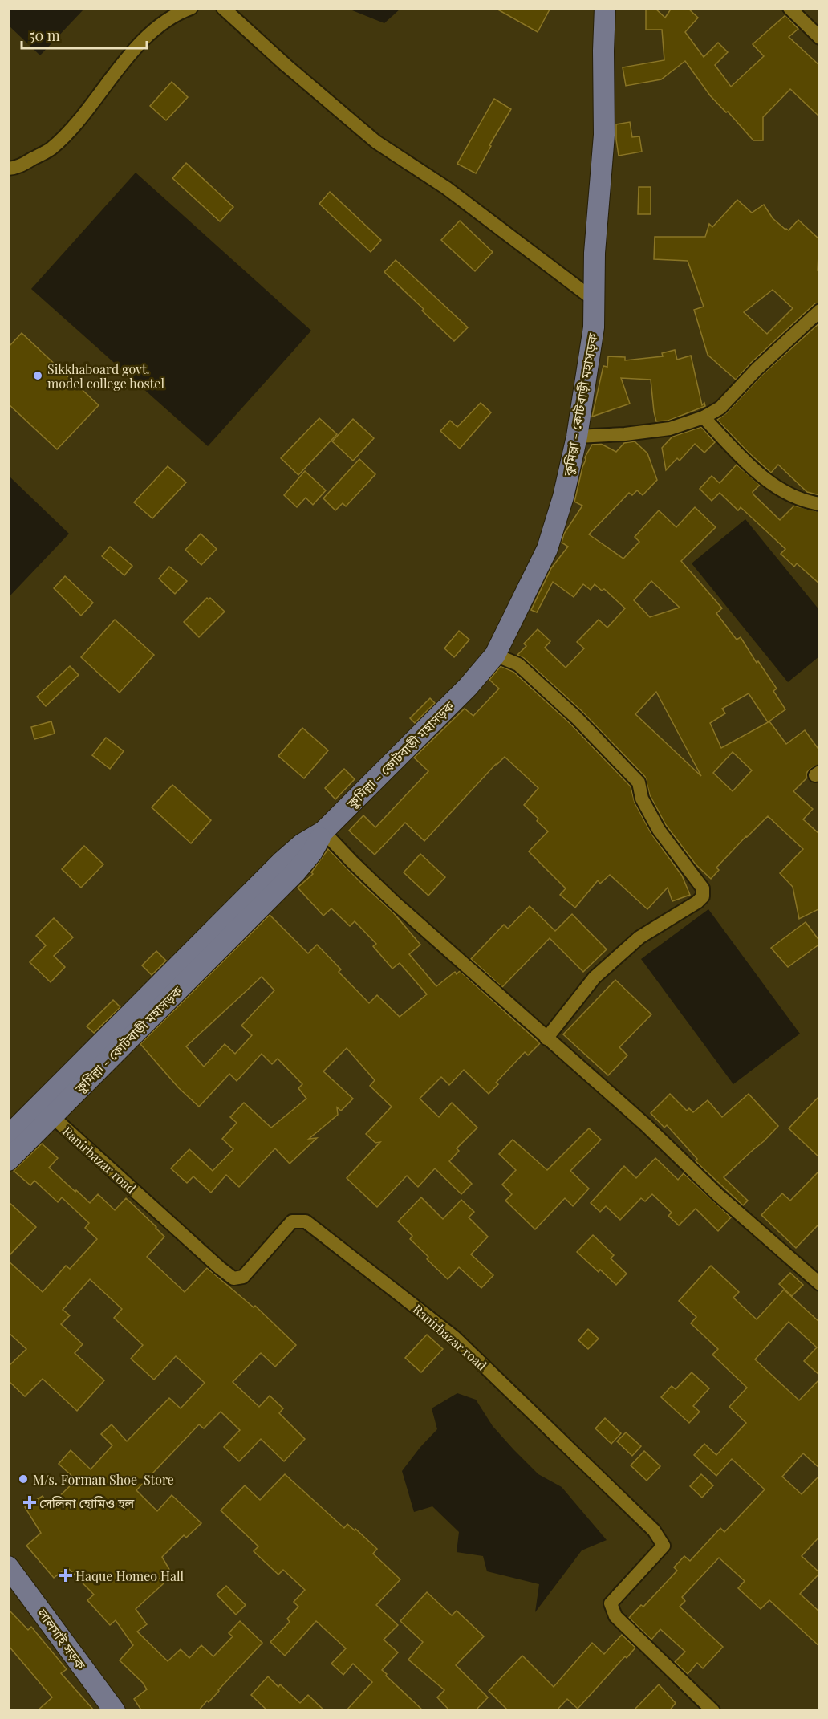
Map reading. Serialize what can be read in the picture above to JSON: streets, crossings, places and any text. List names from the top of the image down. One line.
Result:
{"streets":{"main road":["কুমিল্লা - কোটবাড়ী মহাসড়ক","লালমাই সড়ক"],"street":["Ranirbazar road"]},"crossings":[["কুমিল্লা - কোটবাড়ী মহাসড়ক","Ranirbazar road"]],"places":{"other":["Sikkhaboard govt. model college hostel","M/s. Forman Shoe-Store"],"health":["সেলিনা হোমিও হল","Haque Homeo Hall"]},"scale_bar":"50 m"}
